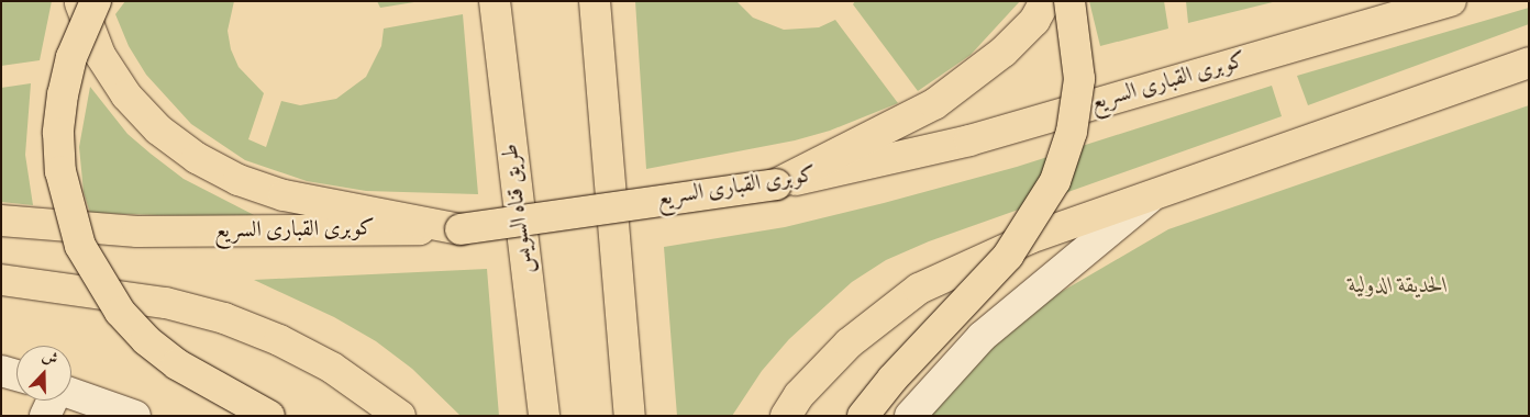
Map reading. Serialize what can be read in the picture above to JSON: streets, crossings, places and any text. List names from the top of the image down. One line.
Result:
{"streets":{"highway":["كوبرى القبارى السريع","طريق قناه السويس"]},"parks":["الحديقة الدولية"],"north":"top"}
